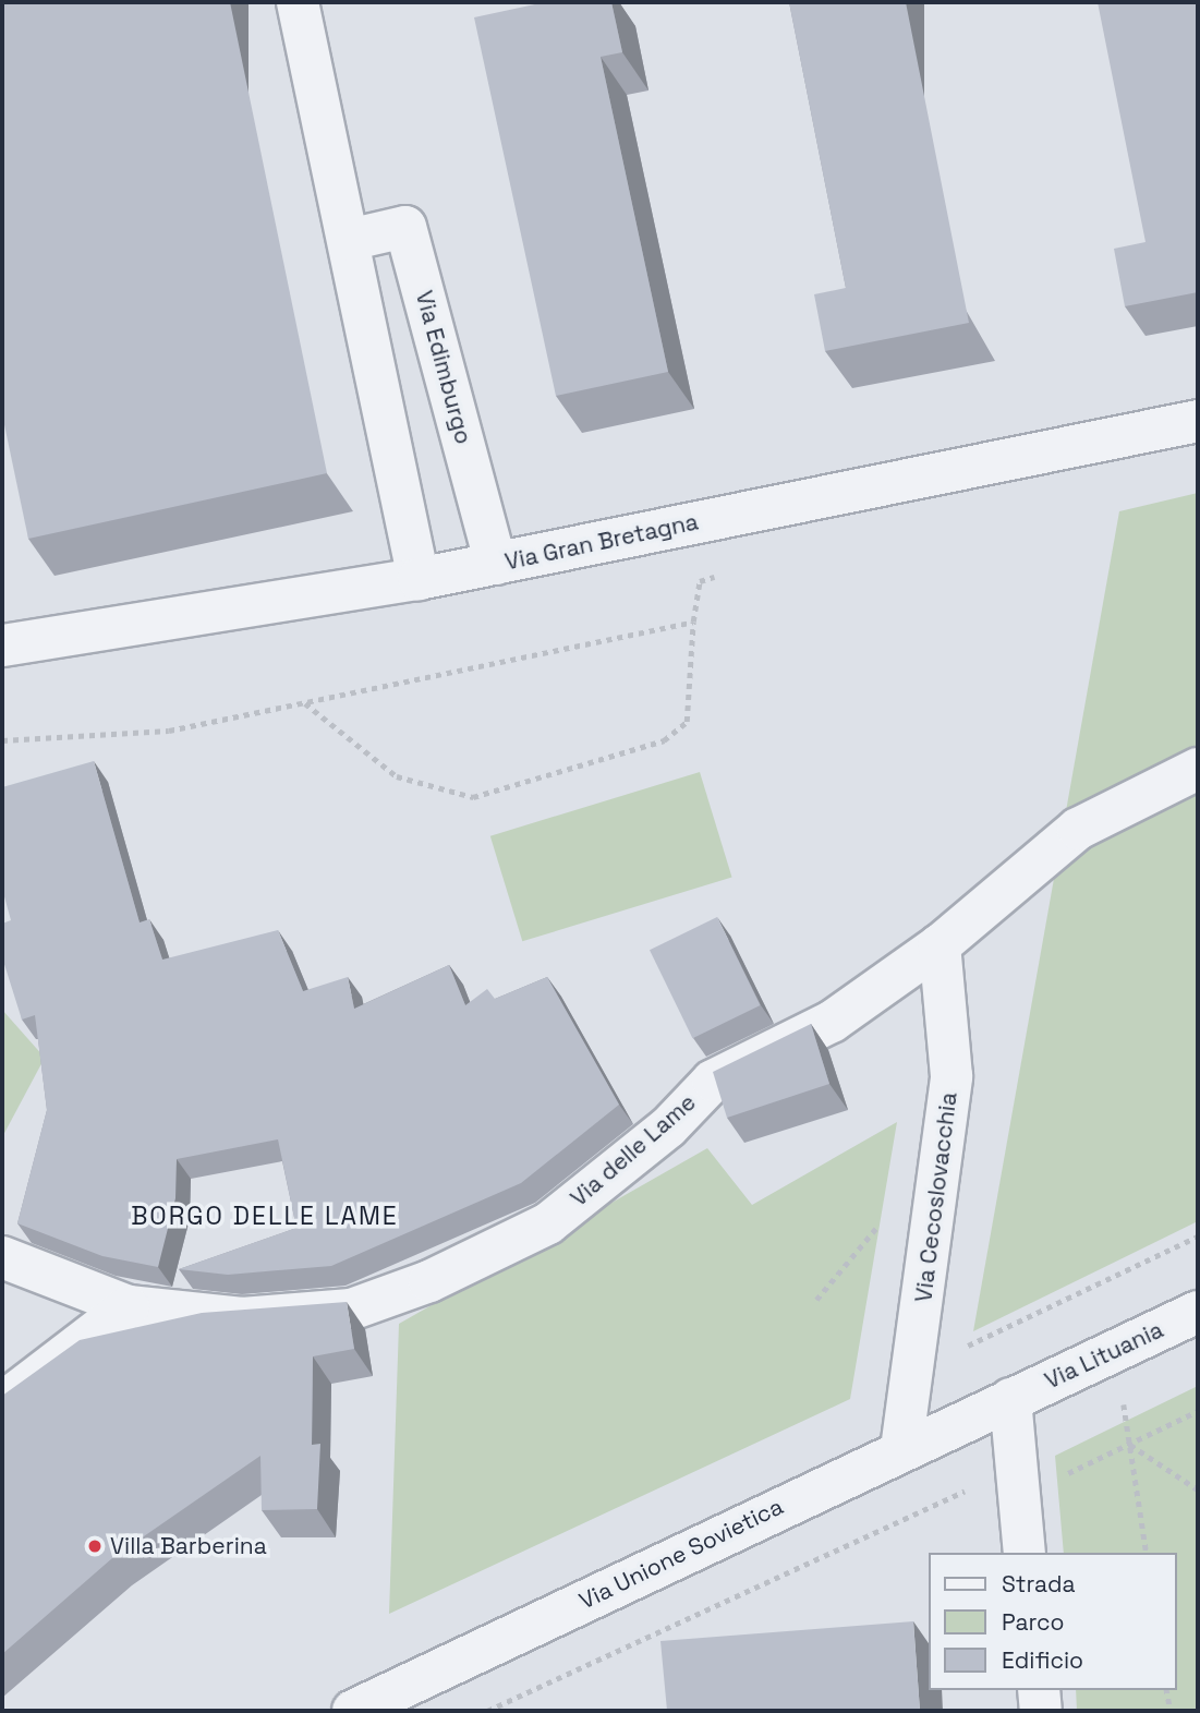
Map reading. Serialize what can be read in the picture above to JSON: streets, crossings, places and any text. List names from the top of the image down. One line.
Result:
{"streets":{"street":["Via Edimburgo","Via Gran Bretagna","Via delle Lame","Via Cecoslovacchia","Via Lituania","Via Unione Sovietica"]},"crossings":[["Via Edimburgo","Via Gran Bretagna"],["Via delle Lame","Via Cecoslovacchia"],["Via Cecoslovacchia","Via Unione Sovietica"],["Via Lituania","Via Unione Sovietica"]],"districts":["BORGO DELLE LAME"],"places":["Villa Barberina"],"legend":["Strada","Parco","Edificio"]}
